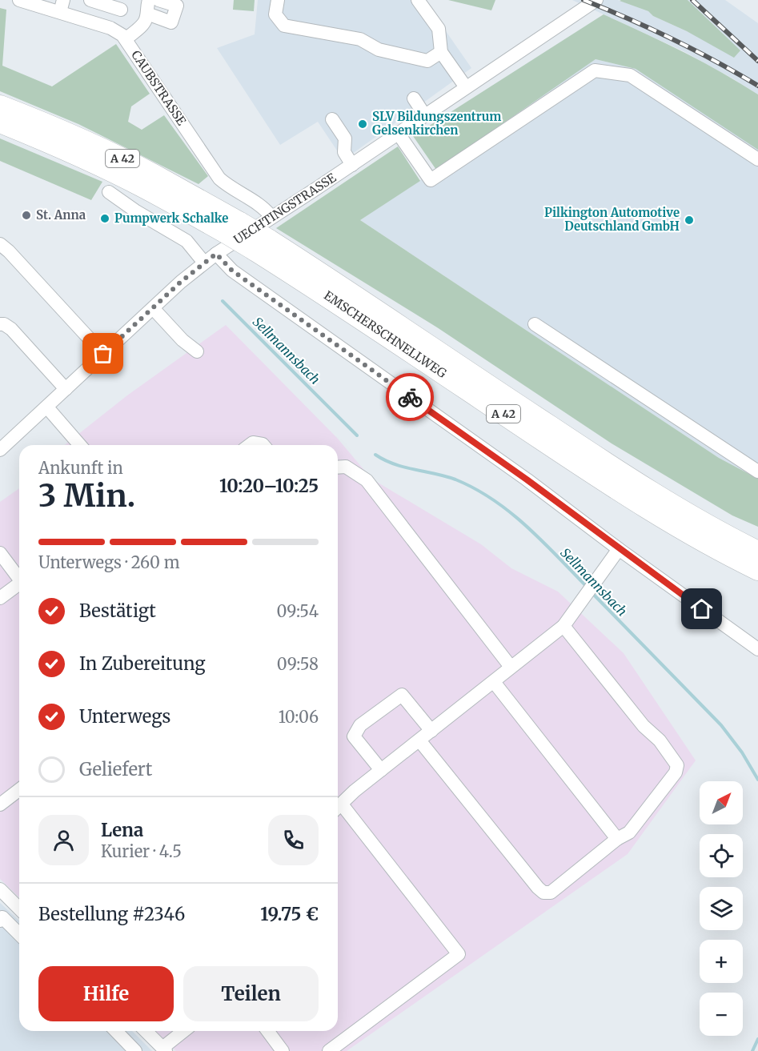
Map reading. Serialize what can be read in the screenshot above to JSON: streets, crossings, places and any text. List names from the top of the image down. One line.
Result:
{"streets":{"highway":["A 42","EMSCHERSCHNELLWEG"],"street":["CAUBSTRASSE","UECHTINGSTRASSE"]},"crossings":[["CAUBSTRASSE","UECHTINGSTRASSE"]],"water":["Sellmannsbach"],"places":["SLV Bildungszentrum Gelsenkirchen","St. Anna","Pumpwerk Schalke","Pilkington Automotive Deutschland GmbH"],"north":"top right","page":{"heading":["3 Min.","Ankunft in","10:20–10:25"],"panel":["Lena","Kurier · 4.5","Bestellung #2346","19.75 €"],"bar":"Unterwegs · 260 m","list":[["Bestätigt","09:54"],["In Zubereitung","09:58"],["Unterwegs","10:06"],"Geliefert"],"map_buttons":["+","−"],"buttons":["Hilfe","Teilen"]}}
